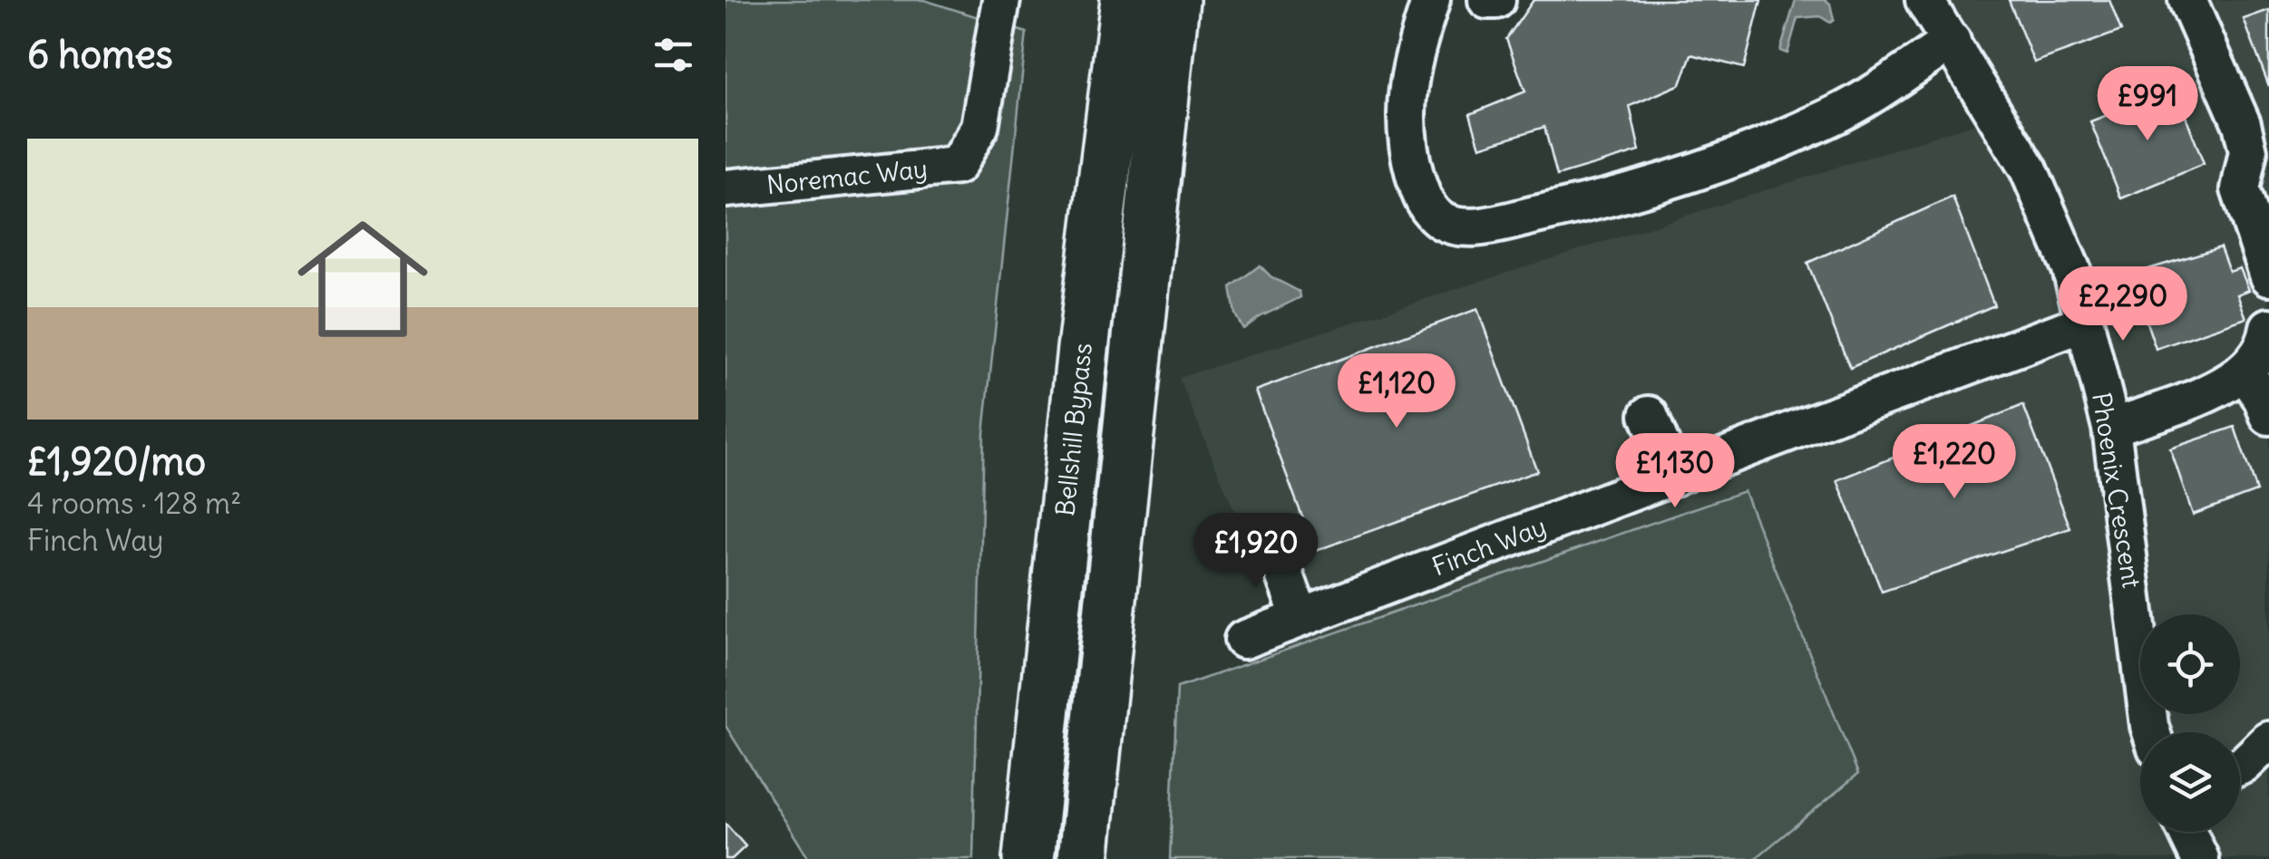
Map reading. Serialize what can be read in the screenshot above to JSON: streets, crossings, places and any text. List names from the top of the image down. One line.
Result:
{"streets":{"highway":["Bellshill Bypass"],"street":["Noremac Way","Phoenix Crescent","Finch Way"]},"crossings":[["Phoenix Crescent","Finch Way"]],"page":{"heading":"6 homes","price":["£991","£2,290","£1,120","£1,220","£1,130","£1,920"],"list":[{"name":"£1,920/mo","note":"4 rooms · 128 m² · Finch Way"}]}}
